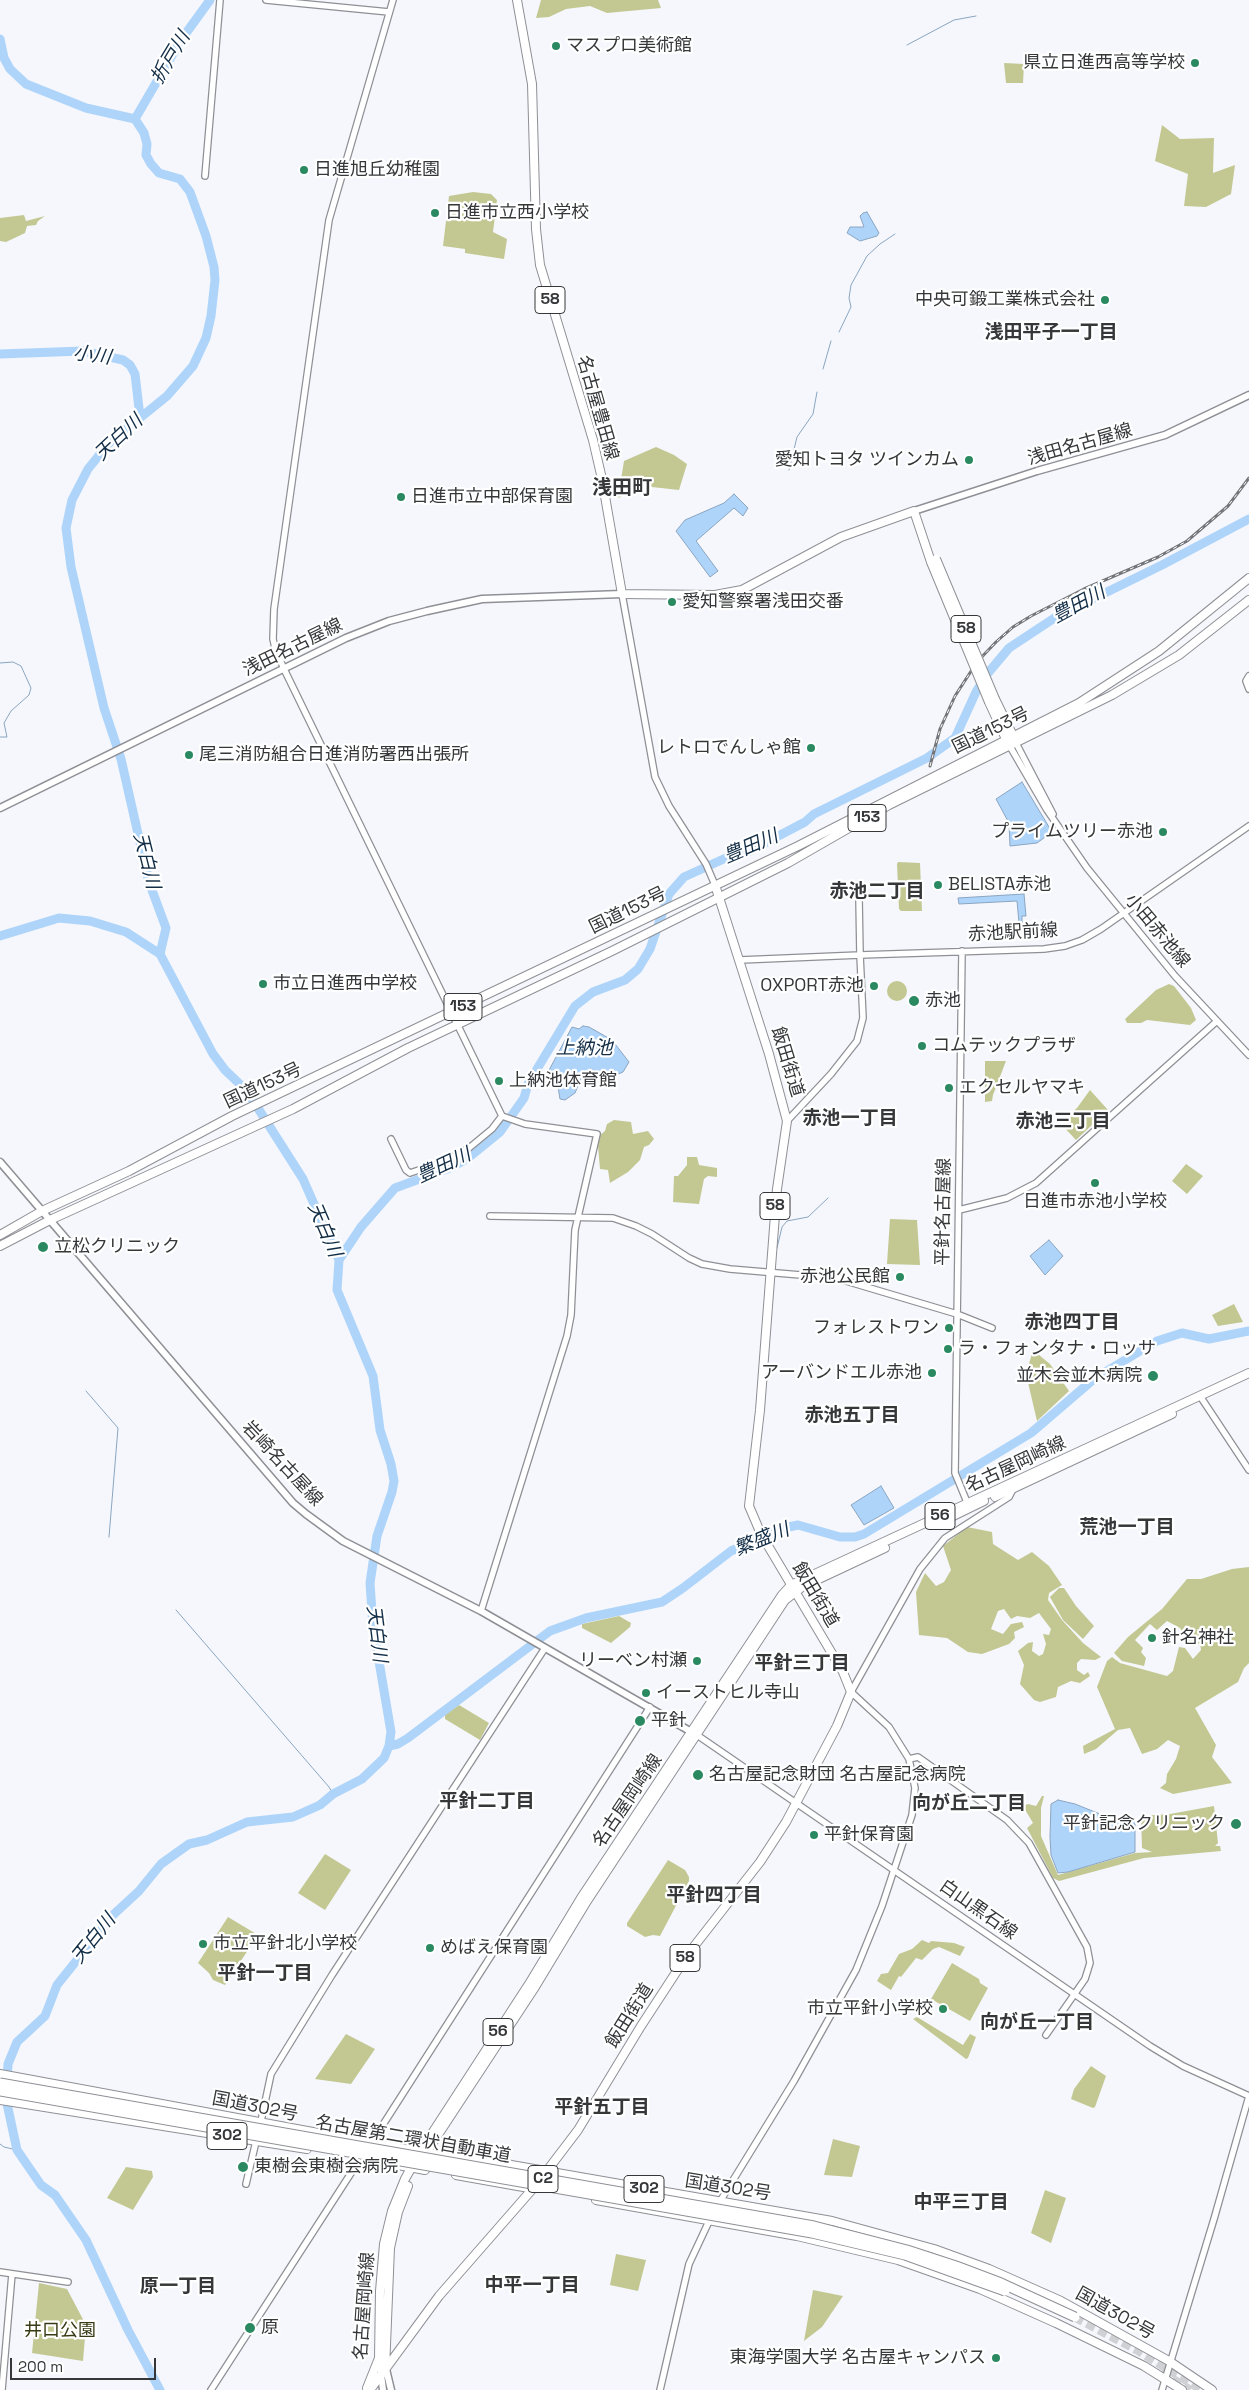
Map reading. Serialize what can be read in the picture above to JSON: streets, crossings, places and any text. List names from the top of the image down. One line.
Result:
{"streets":{"highway":["名古屋第二環状自動車道","C2"],"main road":["58","名古屋豊田線","浅田名古屋線","国道153号","153","飯田街道","岩崎名古屋線","名古屋岡崎線","56","国道302号","302"],"street":["小田赤池線","赤池駅前線","平針名古屋線","白山黒石線"]},"crossings":[["58","浅田名古屋線"],["58","国道153号"],["58","小田赤池線"],["名古屋豊田線","浅田名古屋線"],["国道153号","小田赤池線"],["国道153号","飯田街道"],["国道153号","岩崎名古屋線"],["小田赤池線","赤池駅前線"],["赤池駅前線","飯田街道"],["赤池駅前線","平針名古屋線"],["飯田街道","名古屋岡崎線"],["飯田街道","白山黒石線"],["飯田街道","国道302号"],["平針名古屋線","名古屋岡崎線"],["岩崎名古屋線","名古屋岡崎線"],["岩崎名古屋線","白山黒石線"],["名古屋岡崎線","白山黒石線"],["名古屋岡崎線","国道302号"]],"districts":["浅田平子一丁目","浅田町","赤池二丁目","赤池一丁目","赤池三丁目","赤池四丁目","赤池五丁目","荒池一丁目","平針三丁目","平針二丁目","向が丘二丁目","平針四丁目","平針一丁目","向が丘一丁目","平針五丁目","中平三丁目","中平一丁目","原一丁目"],"water":["折戸川","小川","天白川","豊田川","上納池","繁盛川"],"parks":["井口公園"],"places":["マスプロ美術館","県立日進西高等学校","日進旭丘幼稚園","日進市立西小学校","中央可鍛工業株式会社","愛知トヨタ ツインカム","日進市立中部保育園","愛知警察署浅田交番","レトロでんしゃ館","尾三消防組合日進消防署西出張所","プライムツリー赤池","BELISTA赤池","市立日進西中学校","OXPORT赤池","赤池","コムテックプラザ","上納池体育館","エクセルヤマキ","日進市赤池小学校","立松クリニック","赤池公民館","フォレストワン","ラ・フォンタナ・ロッサ","アーバンドエル赤池","並木会並木病院","針名神社","リーベン村瀬","イーストヒル寺山","平針","名古屋記念財団 名古屋記念病院","平針記念クリニック","平針保育園","市立平針北小学校","めばえ保育園","市立平針小学校","東樹会東樹会病院","原","東海学園大学 名古屋キャンパス"],"scale_bar":"200 m"}
